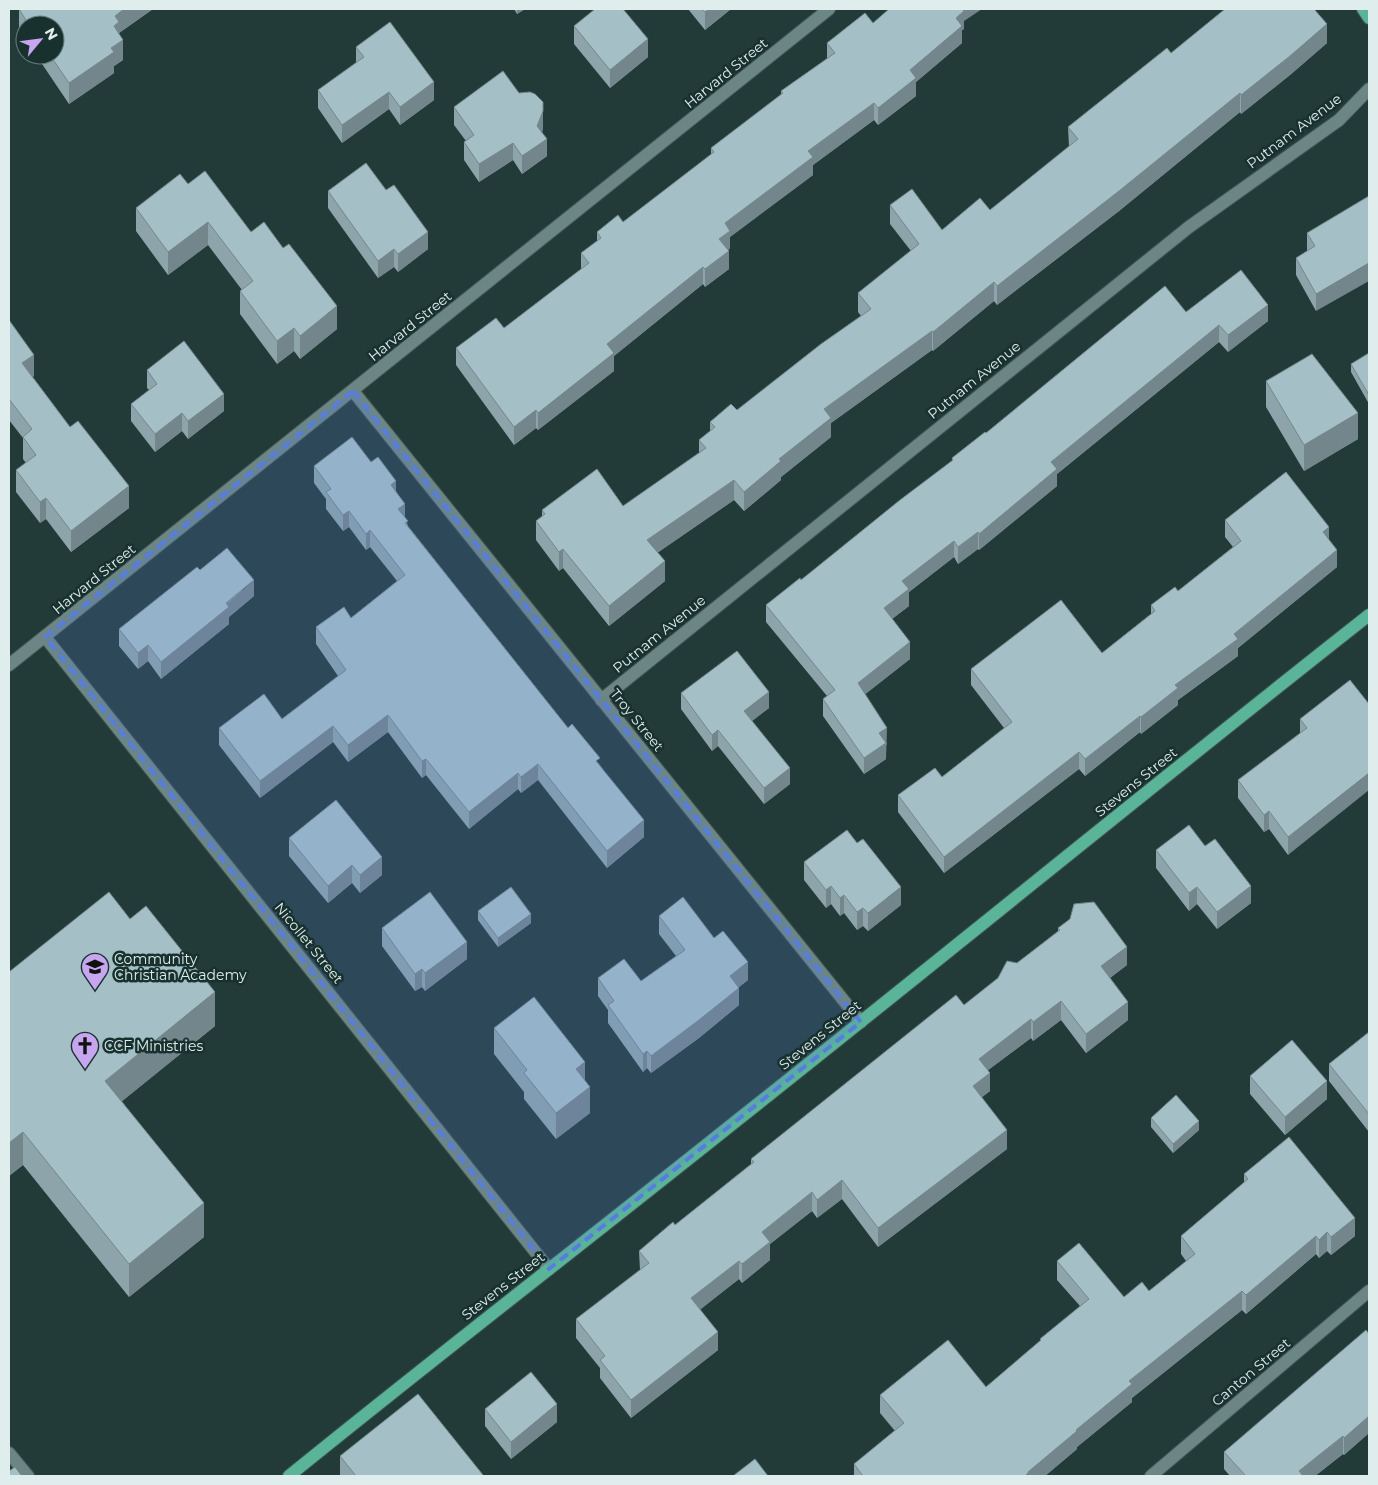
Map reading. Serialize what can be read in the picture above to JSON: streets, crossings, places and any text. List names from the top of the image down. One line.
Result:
{"streets":{"main road":["Stevens Street"],"street":["Harvard Street","Putnam Avenue","Troy Street","Nicollet Street","Canton Street"]},"crossings":[["Harvard Street","Troy Street"],["Harvard Street","Nicollet Street"],["Putnam Avenue","Troy Street"],["Troy Street","Stevens Street"],["Stevens Street","Nicollet Street"]],"places":{"school or university":["Community Christian Academy"],"church":["CCF Ministries"]},"north":"top right"}
